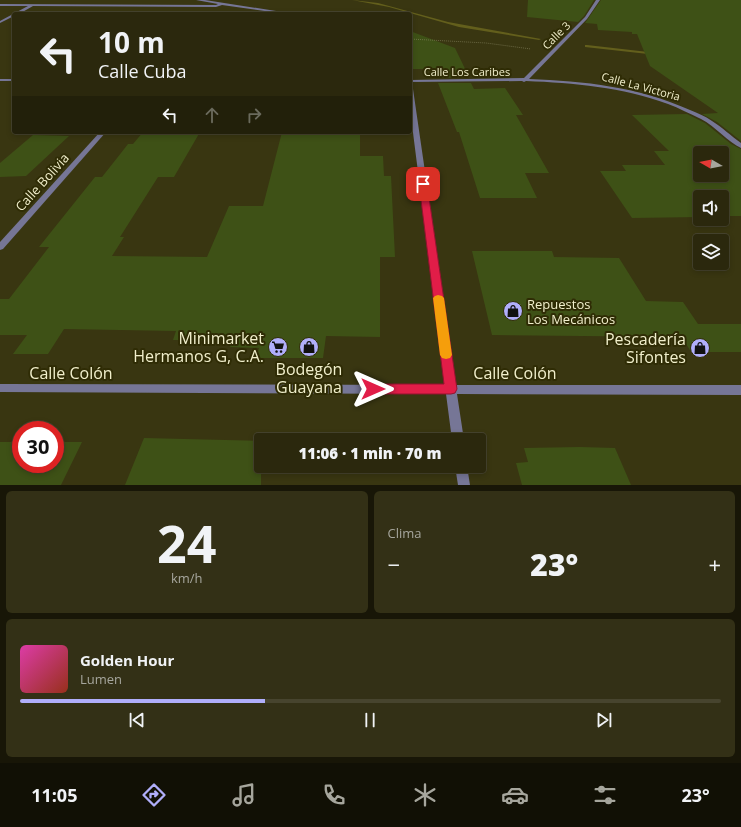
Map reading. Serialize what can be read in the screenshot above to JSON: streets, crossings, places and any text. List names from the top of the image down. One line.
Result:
{"streets":{"street":["Calle 3","Calle Los Caribes","Calle La Victoria","Calle Bolivia","Calle Colón"]},"crossings":[["Calle 3","Calle Los Caribes"],["Calle 3","Calle La Victoria"],["Calle Los Caribes","Calle La Victoria"]],"places":{"shop":["Repuestos Los Mecánicos","Bodegón Guayana","Pescadería Sifontes"],"supermarket":["Minimarket Hermanos G, C.A."]},"north":"left","page":{"turn":["10 m","Calle Cuba"],"limit":"30","trip":"11:06 · 1 min · 70 m","tile":[["24","km/h"],"Clima"],"heat":["−","23°","+"],"song":["Golden Hour","Lumen"],"tabs":["11:05","23°"]}}
